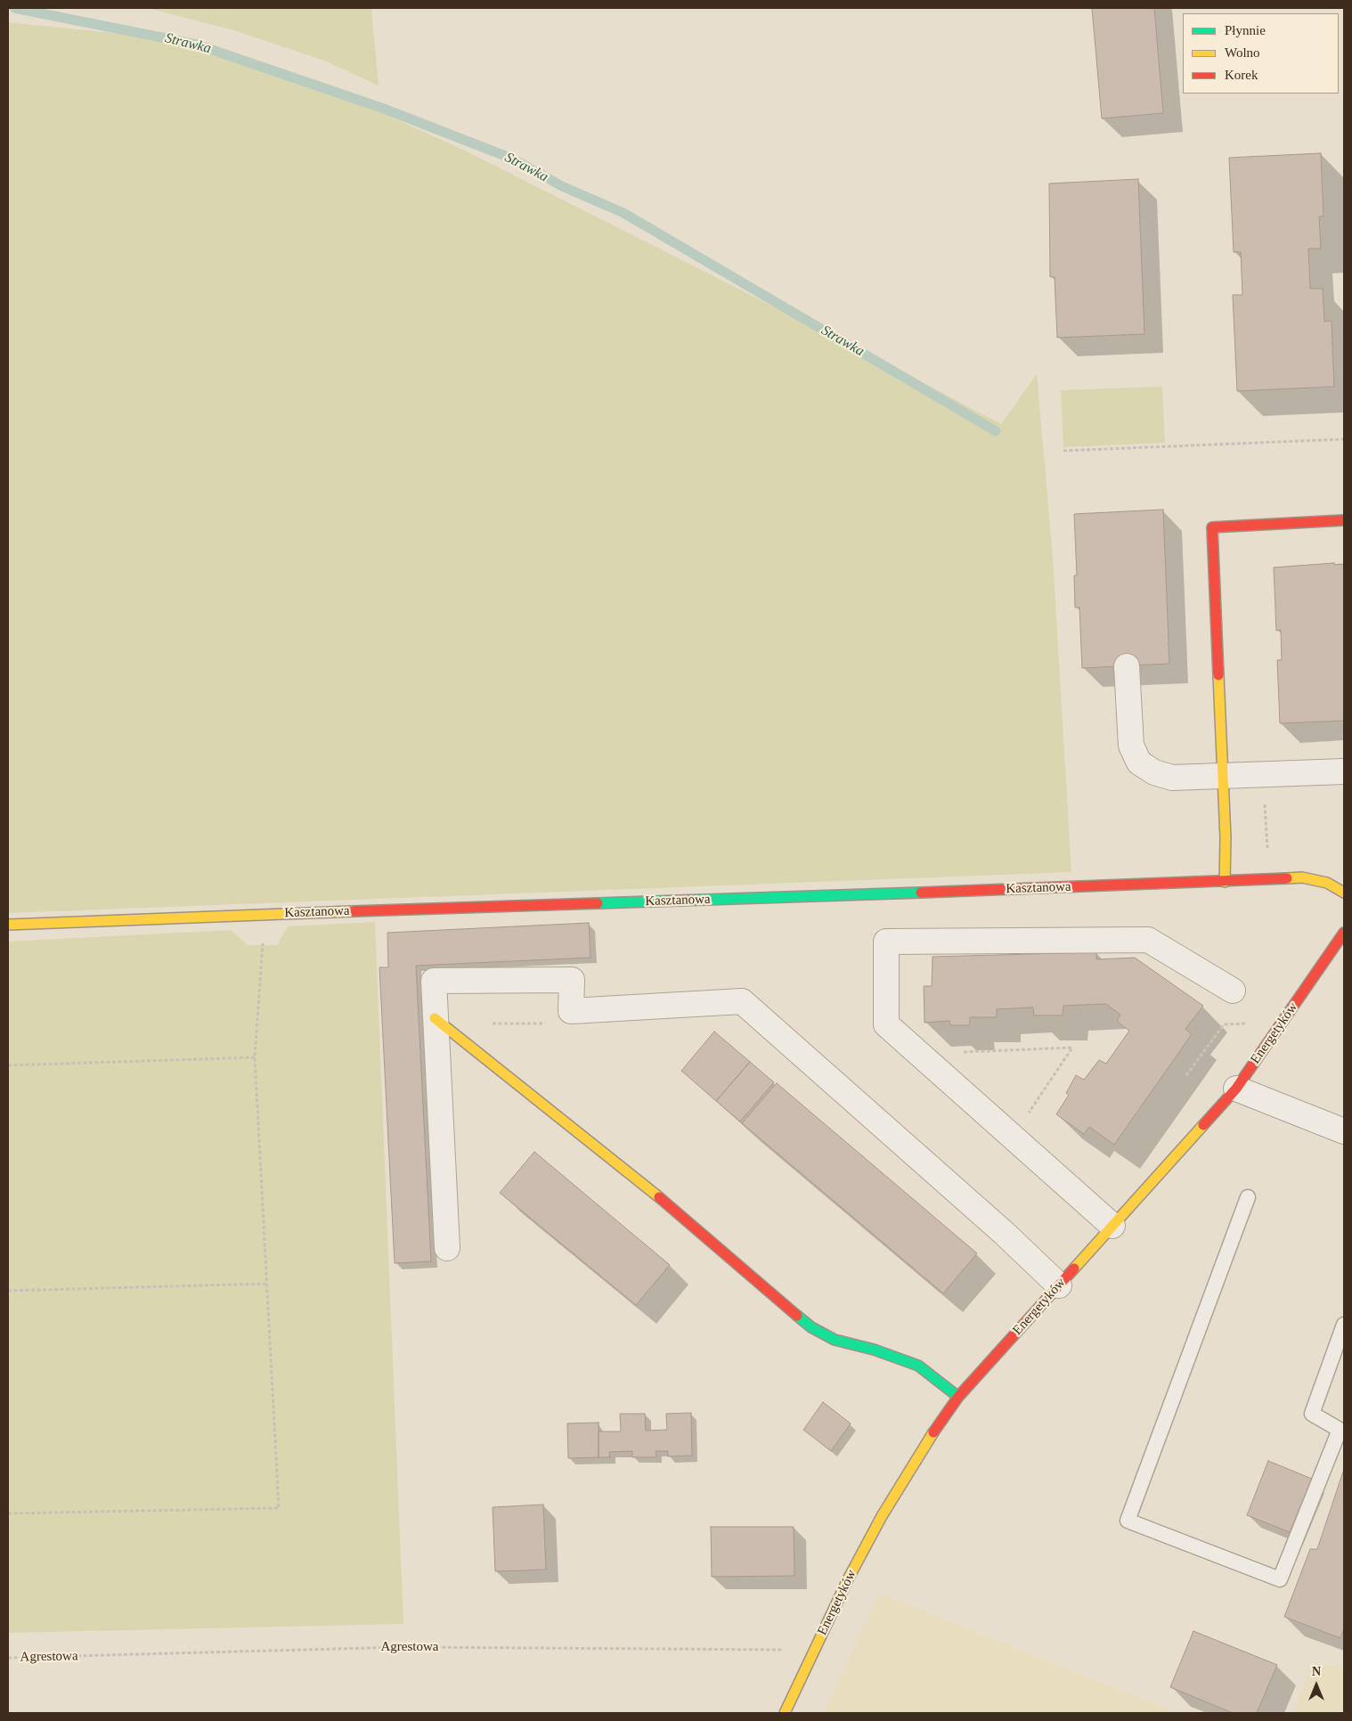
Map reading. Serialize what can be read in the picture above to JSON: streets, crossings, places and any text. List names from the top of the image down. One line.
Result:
{"streets":{"street":["Kasztanowa","Energetyków"],"path":["Agrestowa"]},"crossings":[["Energetyków","Agrestowa"]],"water":["Strawka"],"legend":["Płynnie","Wolno","Korek"],"north":"top"}
